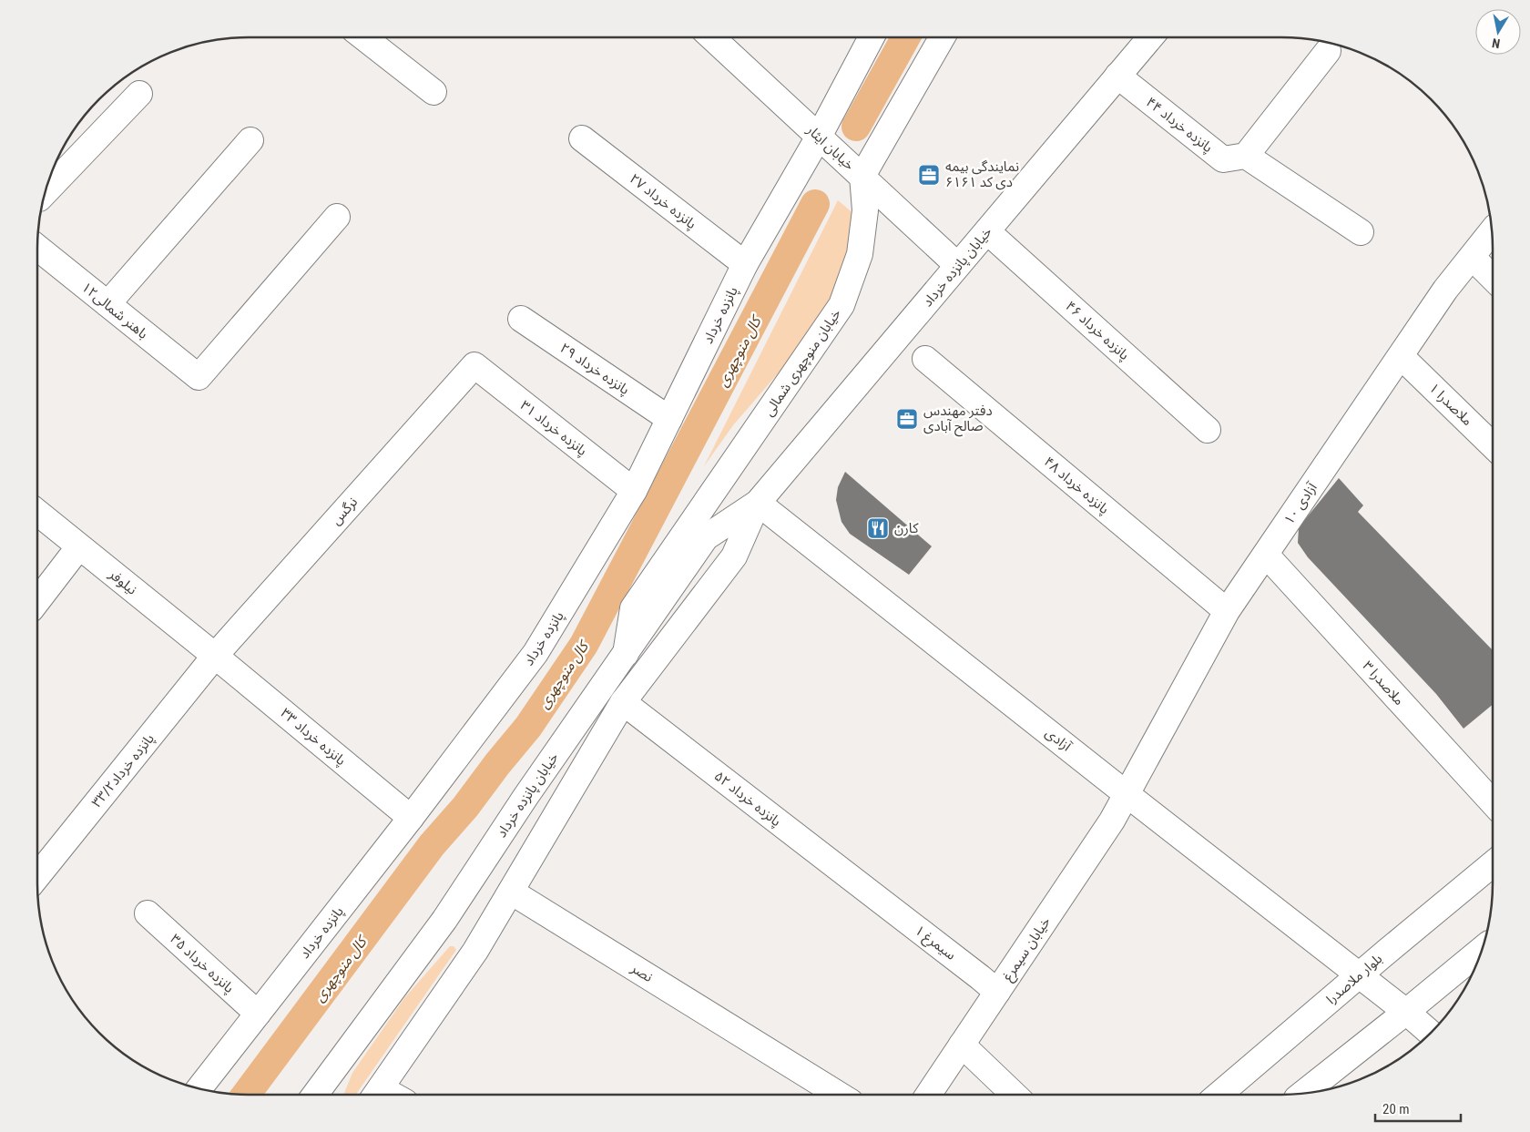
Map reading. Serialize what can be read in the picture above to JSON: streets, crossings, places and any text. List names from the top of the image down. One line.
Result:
{"streets":{"street":["پانزده خرداد ۴۴","خیابان ایثار","پانزده خرداد ۲۷","خیابان پانزده خرداد","باهنر شمالی۱۲","پانزده خرداد","پانزده خرداد ۴۶","خیابان منوچهری شمالی","پانزده خرداد ۲۹","ملاصدرا ۱","پانزده خرداد ۳۱","پانزده خرداد ۴۸","آزادی ۱۰","نرگس","نیلوفر","ملاصدرا ۳","پانزده خرداد ۳۳","آزادی","پانزده خرداد۳۳/۲","پانزده خرداد ۵۲","سیمرغ ۱","خیابان سیمرغ","پانزده خرداد ۳۵","نصر","بلوار ملاصدرا"]},"crossings":[["پانزده خرداد ۴۴","خیابان پانزده خرداد"],["خیابان ایثار","خیابان پانزده خرداد"],["خیابان ایثار","پانزده خرداد"],["خیابان ایثار","خیابان منوچهری شمالی"],["پانزده خرداد ۲۷","پانزده خرداد"],["خیابان پانزده خرداد","پانزده خرداد ۴۶"],["خیابان پانزده خرداد","خیابان منوچهری شمالی"],["خیابان پانزده خرداد","آزادی"],["خیابان پانزده خرداد","پانزده خرداد ۵۲"],["خیابان پانزده خرداد","نصر"],["پانزده خرداد","پانزده خرداد ۲۹"],["پانزده خرداد","پانزده خرداد ۳۱"],["پانزده خرداد","پانزده خرداد ۳۳"],["پانزده خرداد","پانزده خرداد ۳۵"],["ملاصدرا ۱","آزادی ۱۰"],["پانزده خرداد ۳۱","نرگس"],["پانزده خرداد ۴۸","آزادی ۱۰"],["آزادی ۱۰","ملاصدرا ۳"],["آزادی ۱۰","آزادی"],["آزادی ۱۰","خیابان سیمرغ"],["نرگس","نیلوفر"],["نرگس","پانزده خرداد ۳۳"],["نرگس","پانزده خرداد۳۳/۲"],["نیلوفر","پانزده خرداد ۳۳"],["نیلوفر","پانزده خرداد۳۳/۲"],["پانزده خرداد ۳۳","پانزده خرداد۳۳/۲"],["آزادی","خیابان سیمرغ"],["آزادی","بلوار ملاصدرا"],["پانزده خرداد ۵۲","سیمرغ ۱"],["سیمرغ ۱","خیابان سیمرغ"]],"water":["کال منوچهری"],"places":{"office":["نمایندگی بیمه دی کد ۶۱۶۱","دفتر مهندس صالح آبادی"],"restaurant":["کارن"]},"scale_bar":"20 m","north":"bottom"}
